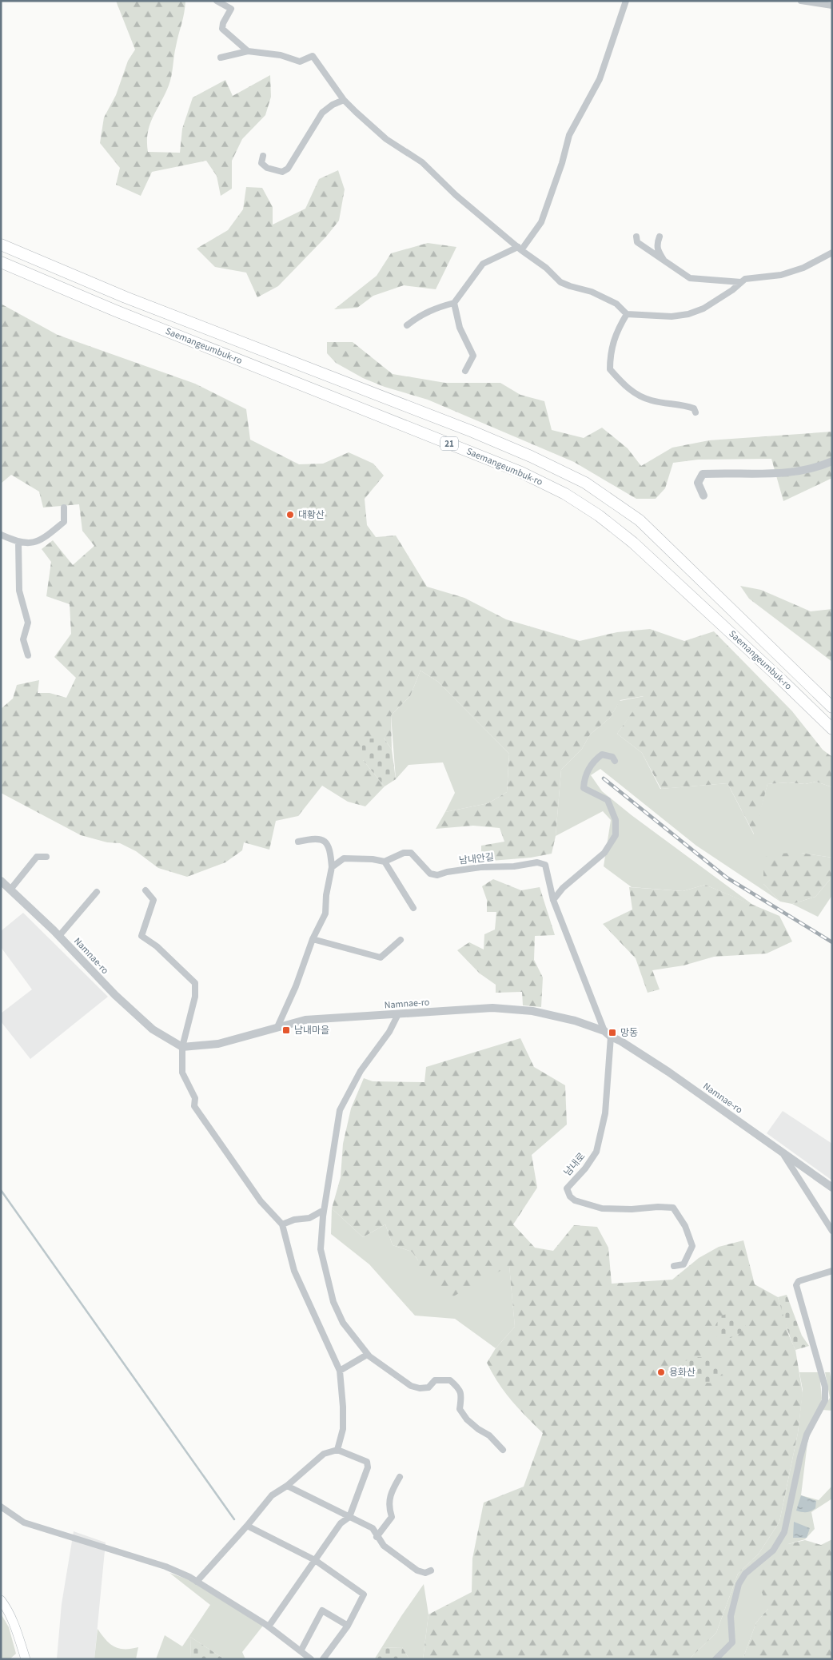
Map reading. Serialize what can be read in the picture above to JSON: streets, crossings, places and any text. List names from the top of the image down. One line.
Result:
{"streets":{"highway":["Saemangeumbuk-ro","21"],"street":["남내안길","Namnae-ro","남내로"]},"crossings":[["남내안길","Namnae-ro"],["Namnae-ro","남내로"]],"places":{"other":["대황산","용화산"],"transit":["남내마을","망동"]}}
